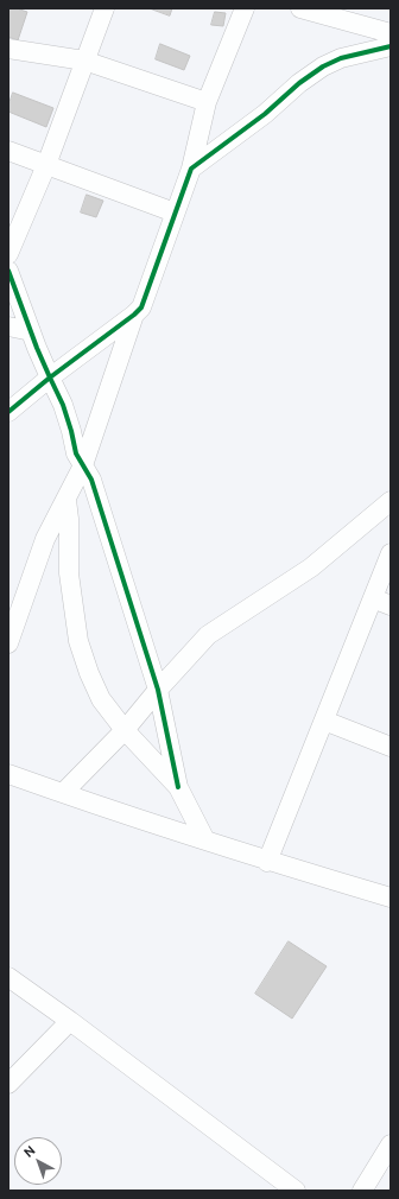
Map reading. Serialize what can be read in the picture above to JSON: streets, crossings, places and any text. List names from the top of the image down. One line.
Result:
{"north":"top left"}
